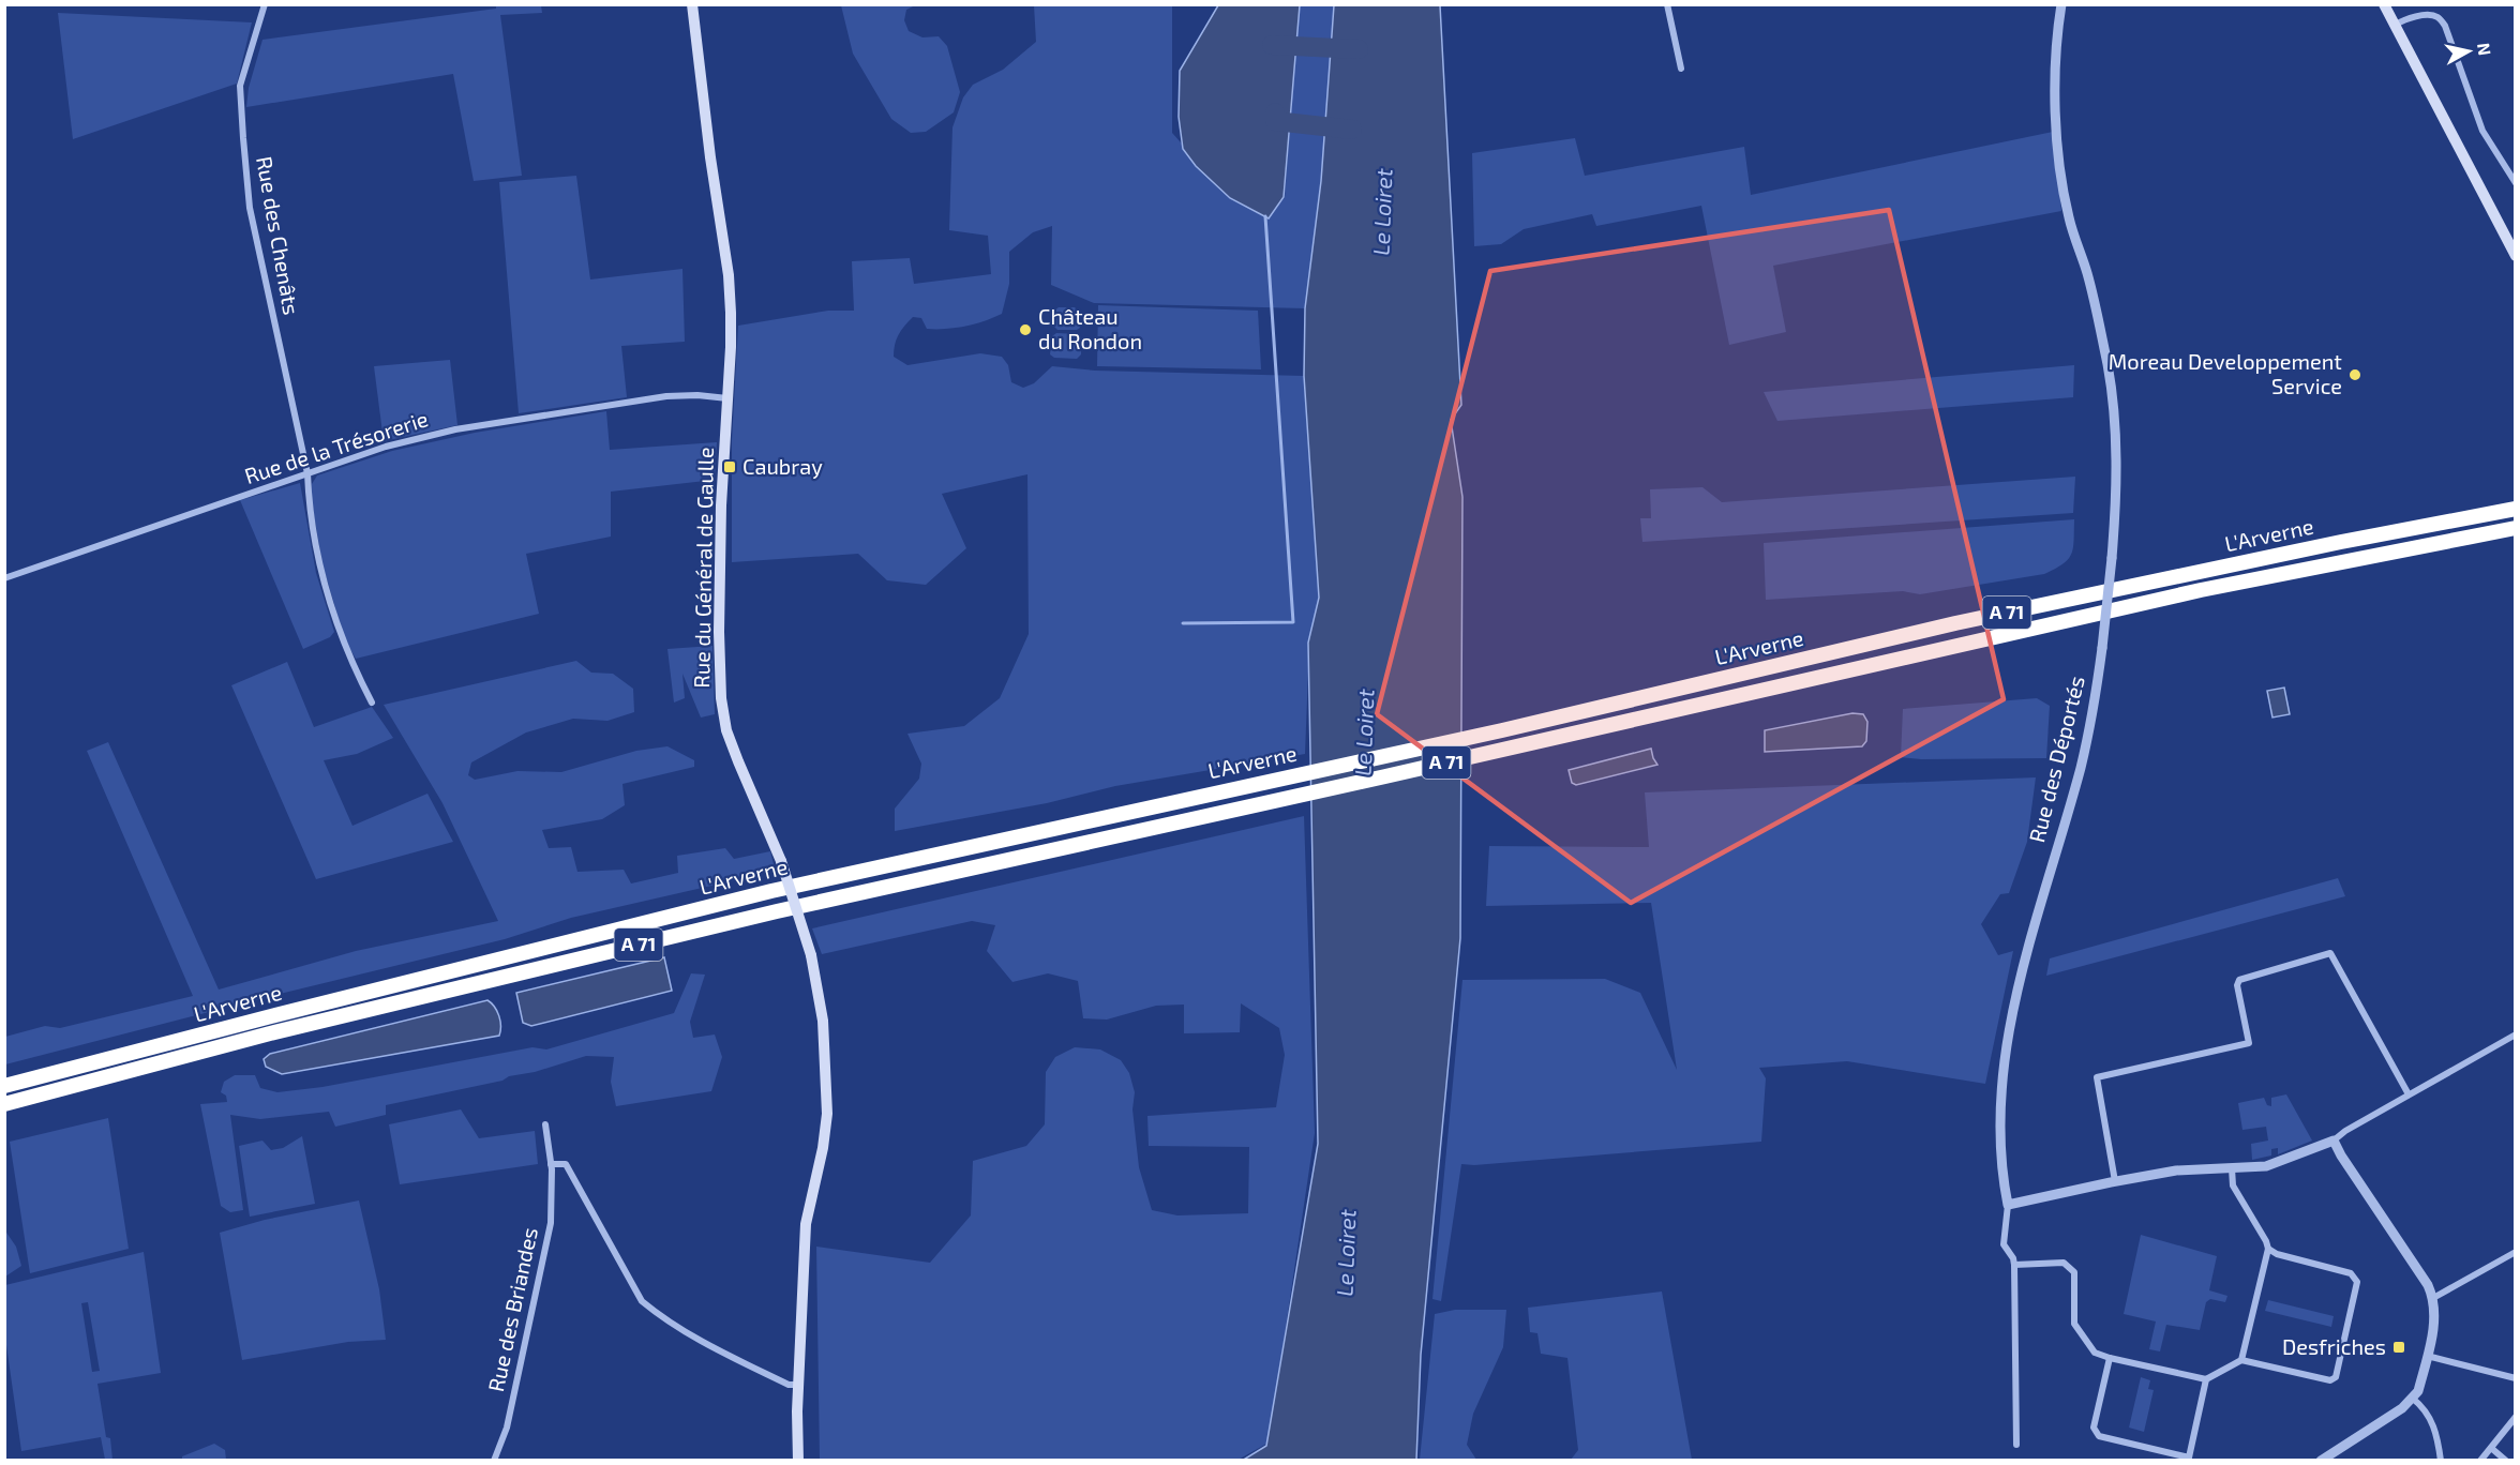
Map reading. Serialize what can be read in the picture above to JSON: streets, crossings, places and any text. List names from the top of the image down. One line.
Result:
{"streets":{"highway":["L'Arverne","A 71"],"main road":["Rue du Général de Gaulle"],"street":["Rue des Chenâts","Rue de la Trésorerie","Rue des Déportés","Rue des Briandes"]},"crossings":[["Rue des Chenâts","Rue de la Trésorerie"],["Rue de la Trésorerie","Rue du Général de Gaulle"]],"water":["Le Loiret"],"places":{"other":["Château du Rondon","Moreau Developpement Service"],"transit":["Caubray","Desfriches"]},"north":"right"}
